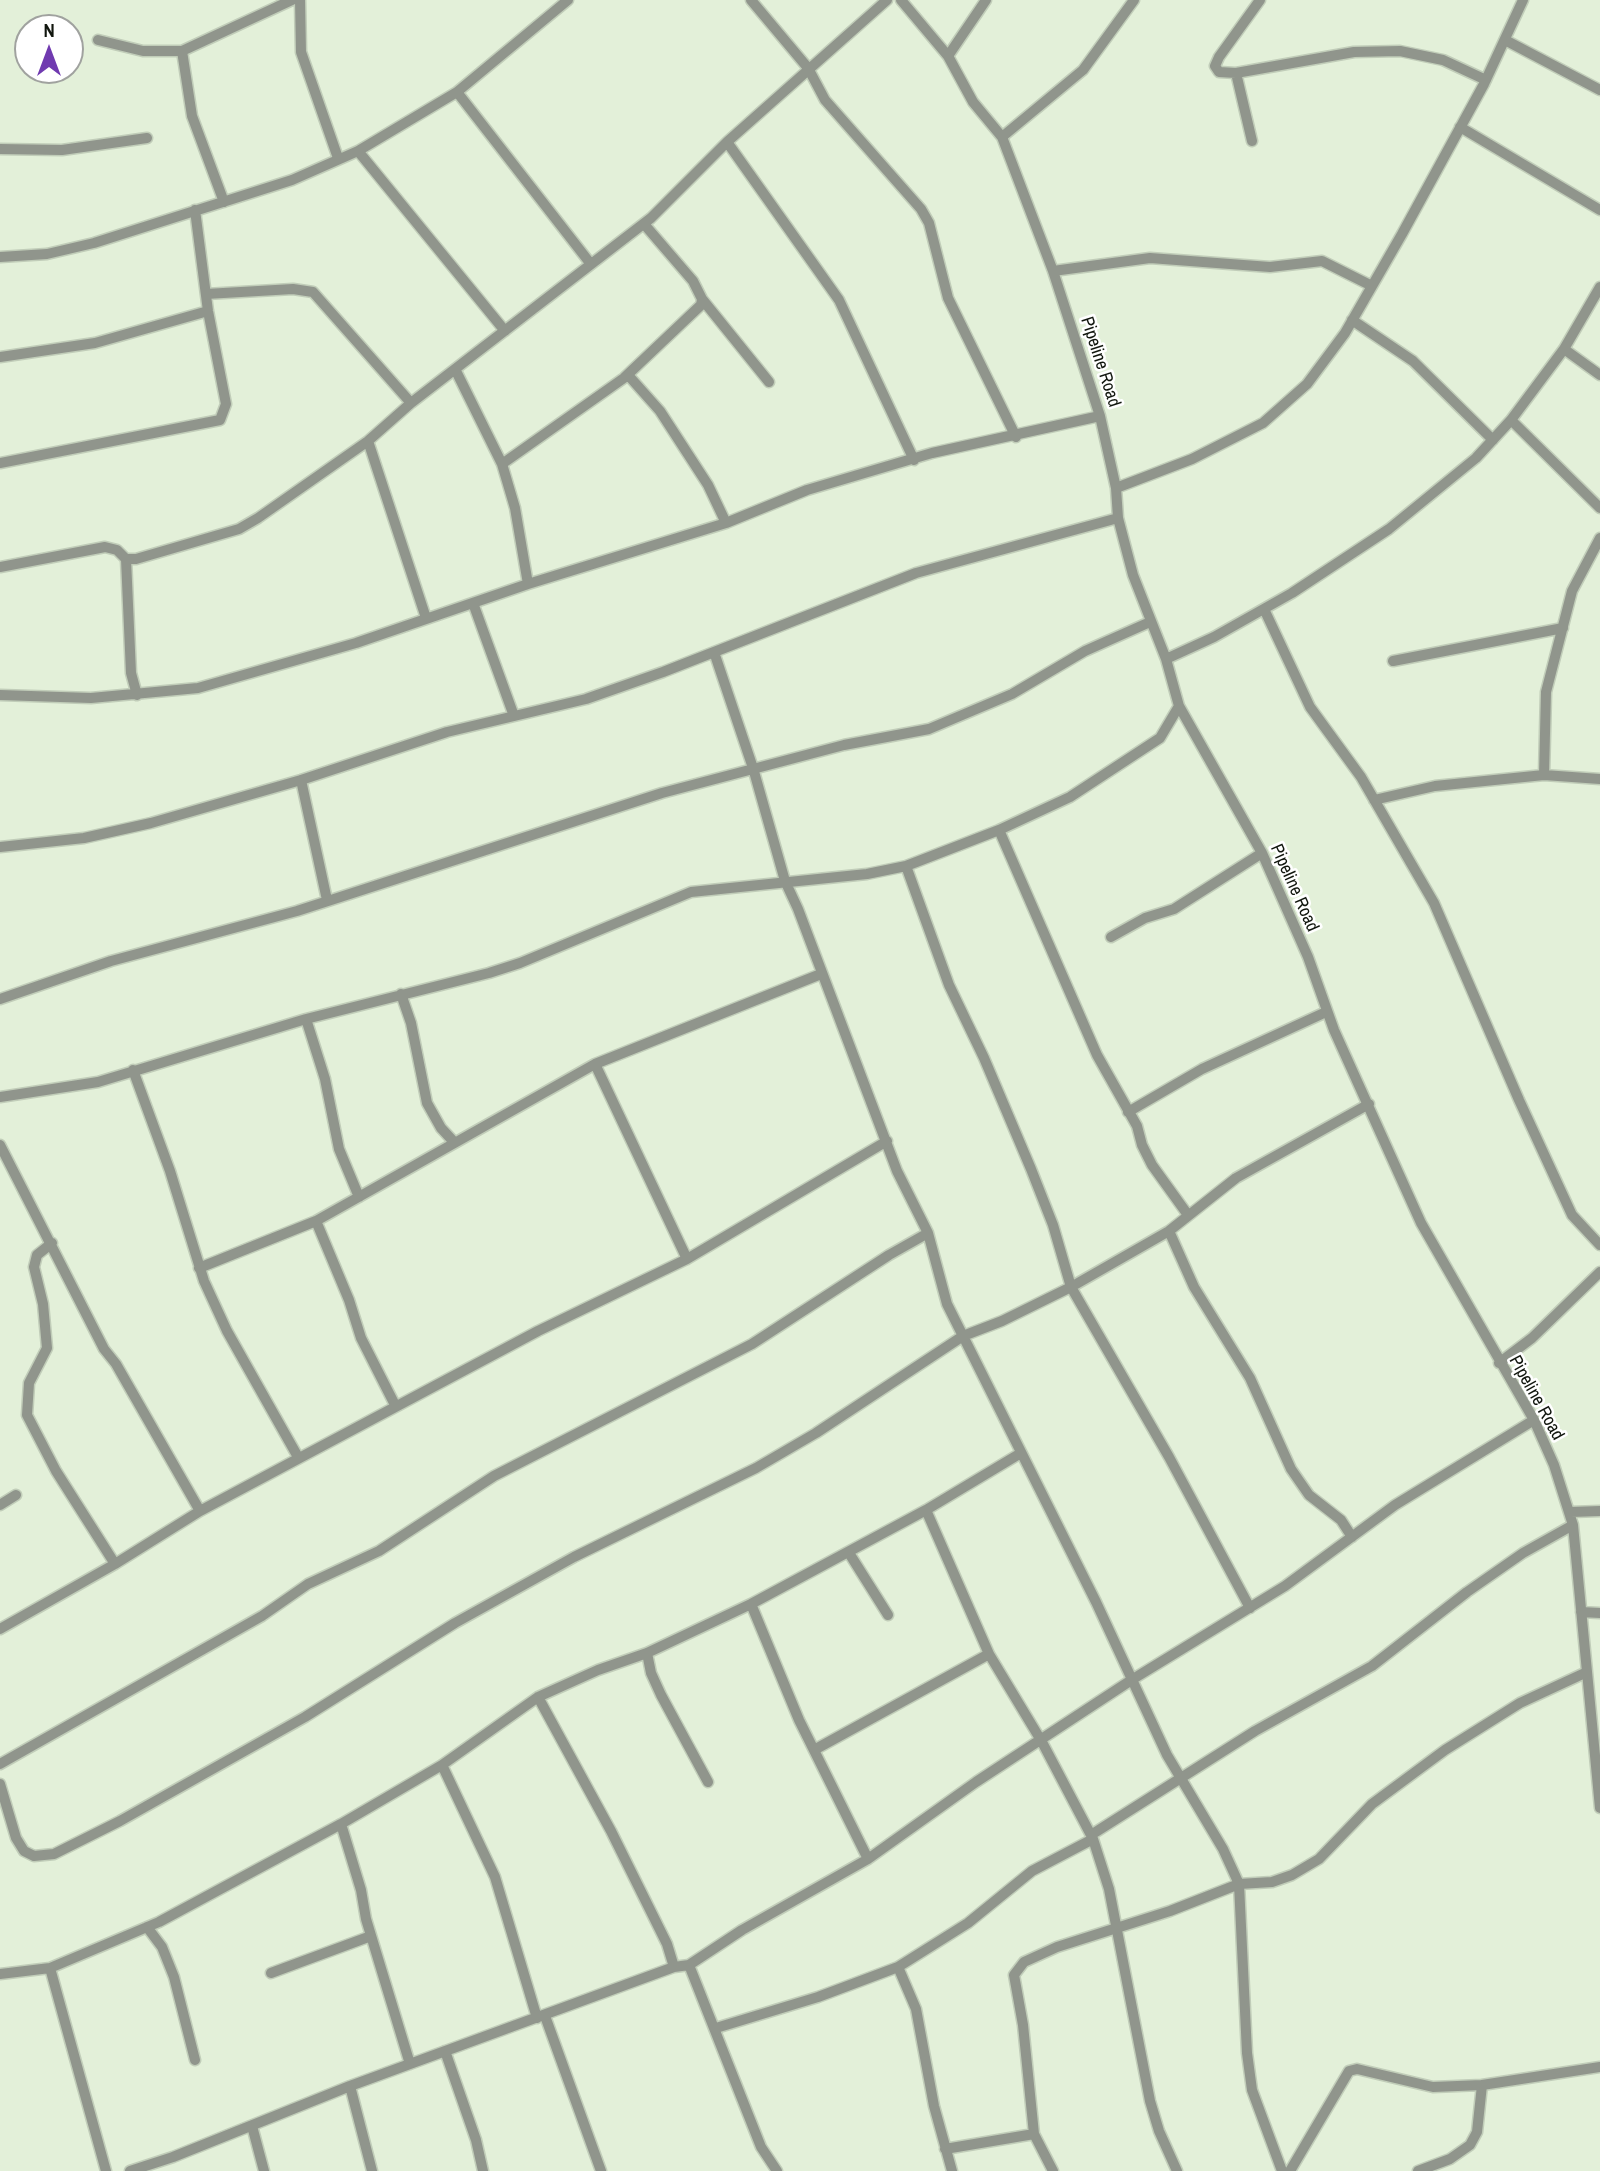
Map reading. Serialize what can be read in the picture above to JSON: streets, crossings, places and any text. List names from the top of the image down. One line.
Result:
{"streets":{"street":["Pipeline Road"]},"north":"top"}
